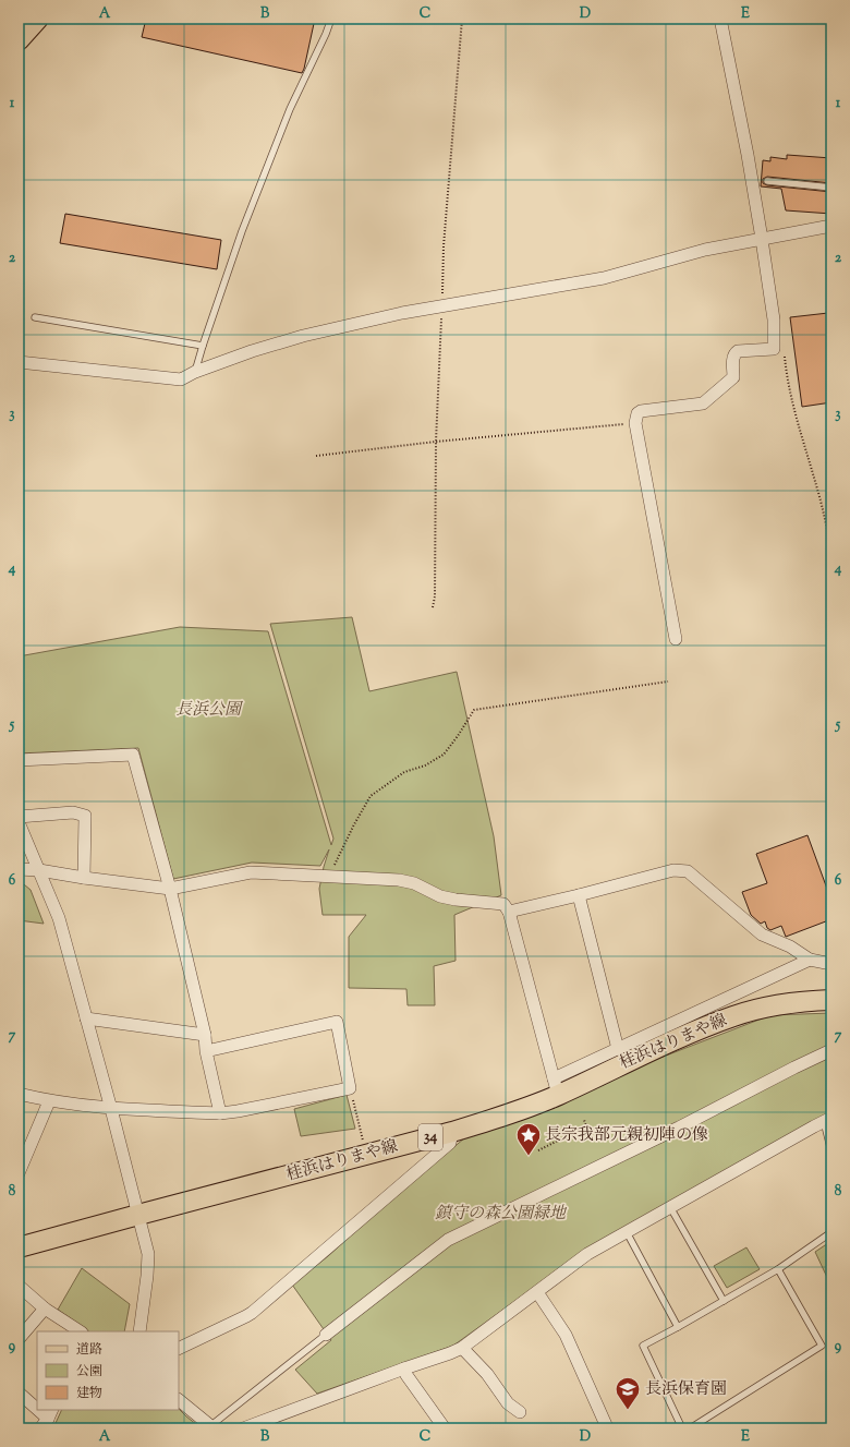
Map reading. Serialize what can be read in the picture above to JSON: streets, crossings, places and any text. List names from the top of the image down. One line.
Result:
{"streets":{"main road":["桂浜はりまや線","34"]},"parks":["長浜公園","鎮守の森公園緑地"],"places":{"place":["長宗我部元親初陣の像"],"school or university":["長浜保育園"]},"legend":["道路","公園","建物"],"grid":{"columns":["A","B","C","D","E"],"rows":["1","2","3","4","5","6","7","8","9"]}}
